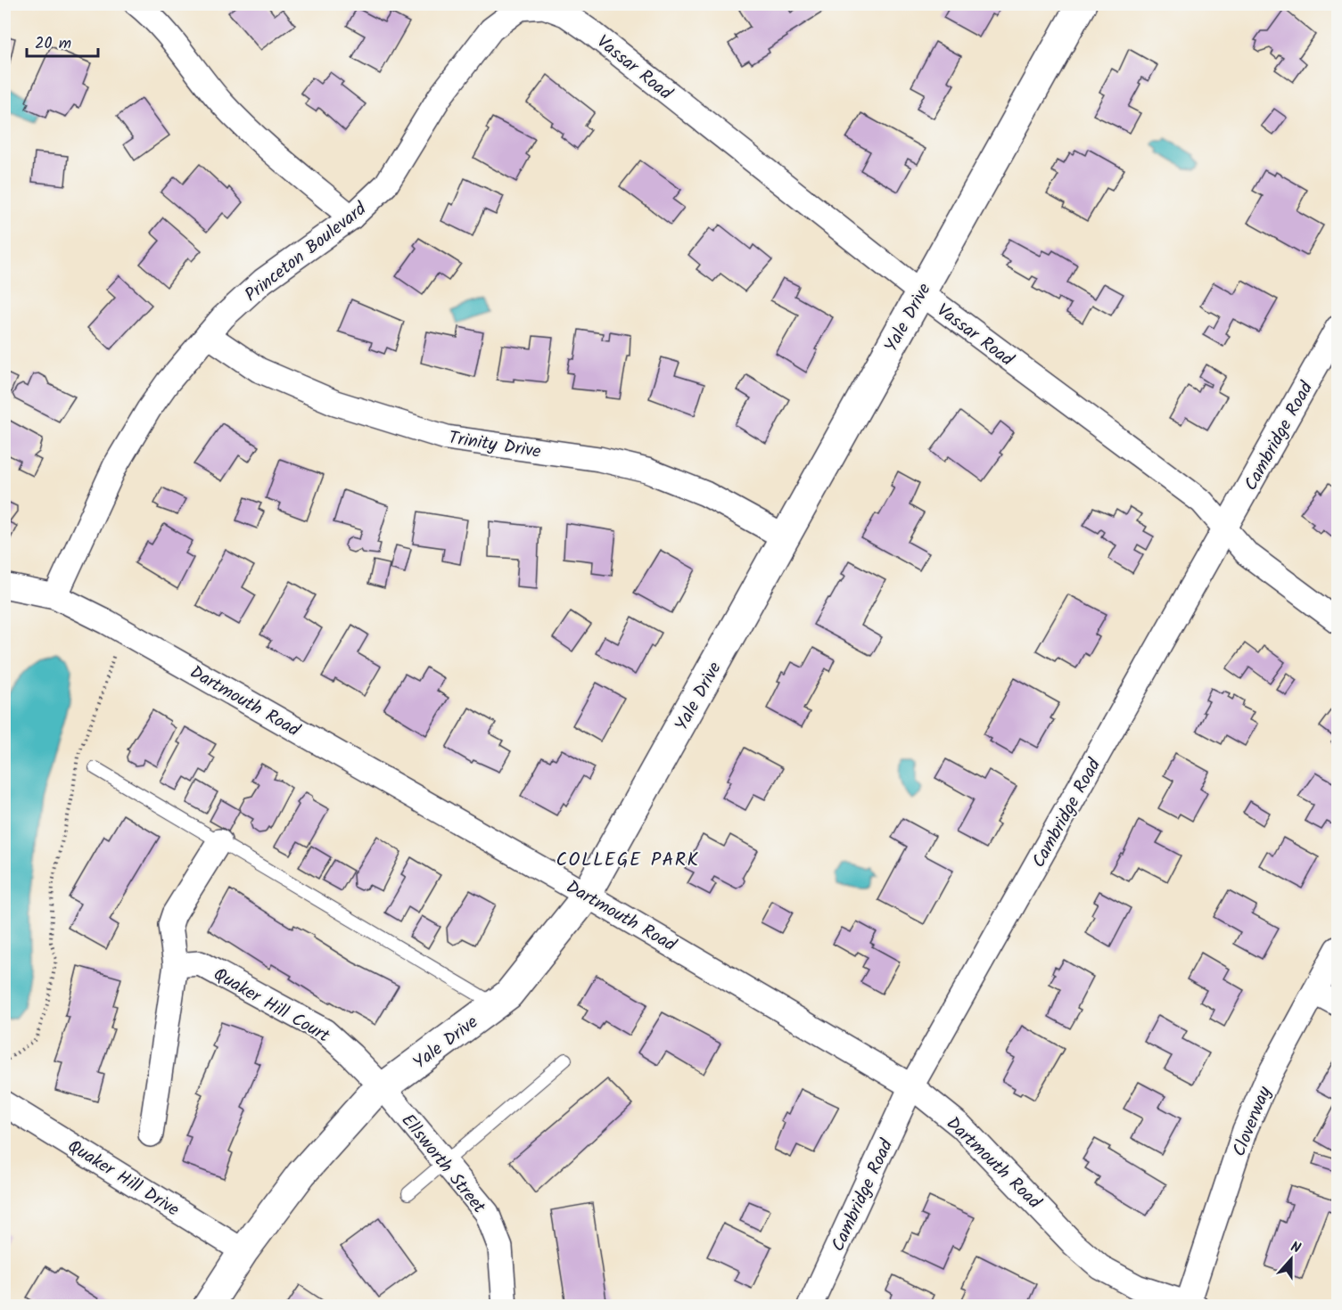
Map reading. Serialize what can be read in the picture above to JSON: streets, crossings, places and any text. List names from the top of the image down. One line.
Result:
{"streets":{"street":["Vassar Road","Princeton Boulevard","Yale Drive","Cambridge Road","Trinity Drive","Dartmouth Road","Quaker Hill Court","Cloverway","Ellsworth Street","Quaker Hill Drive"]},"crossings":[["Vassar Road","Princeton Boulevard"],["Vassar Road","Yale Drive"],["Vassar Road","Cambridge Road"],["Princeton Boulevard","Trinity Drive"],["Princeton Boulevard","Dartmouth Road"],["Yale Drive","Trinity Drive"],["Yale Drive","Dartmouth Road"],["Yale Drive","Quaker Hill Court"],["Yale Drive","Ellsworth Street"],["Yale Drive","Quaker Hill Drive"],["Cambridge Road","Dartmouth Road"],["Dartmouth Road","Cloverway"],["Quaker Hill Court","Ellsworth Street"]],"districts":["COLLEGE PARK"],"scale_bar":"20 m","north":"top"}
